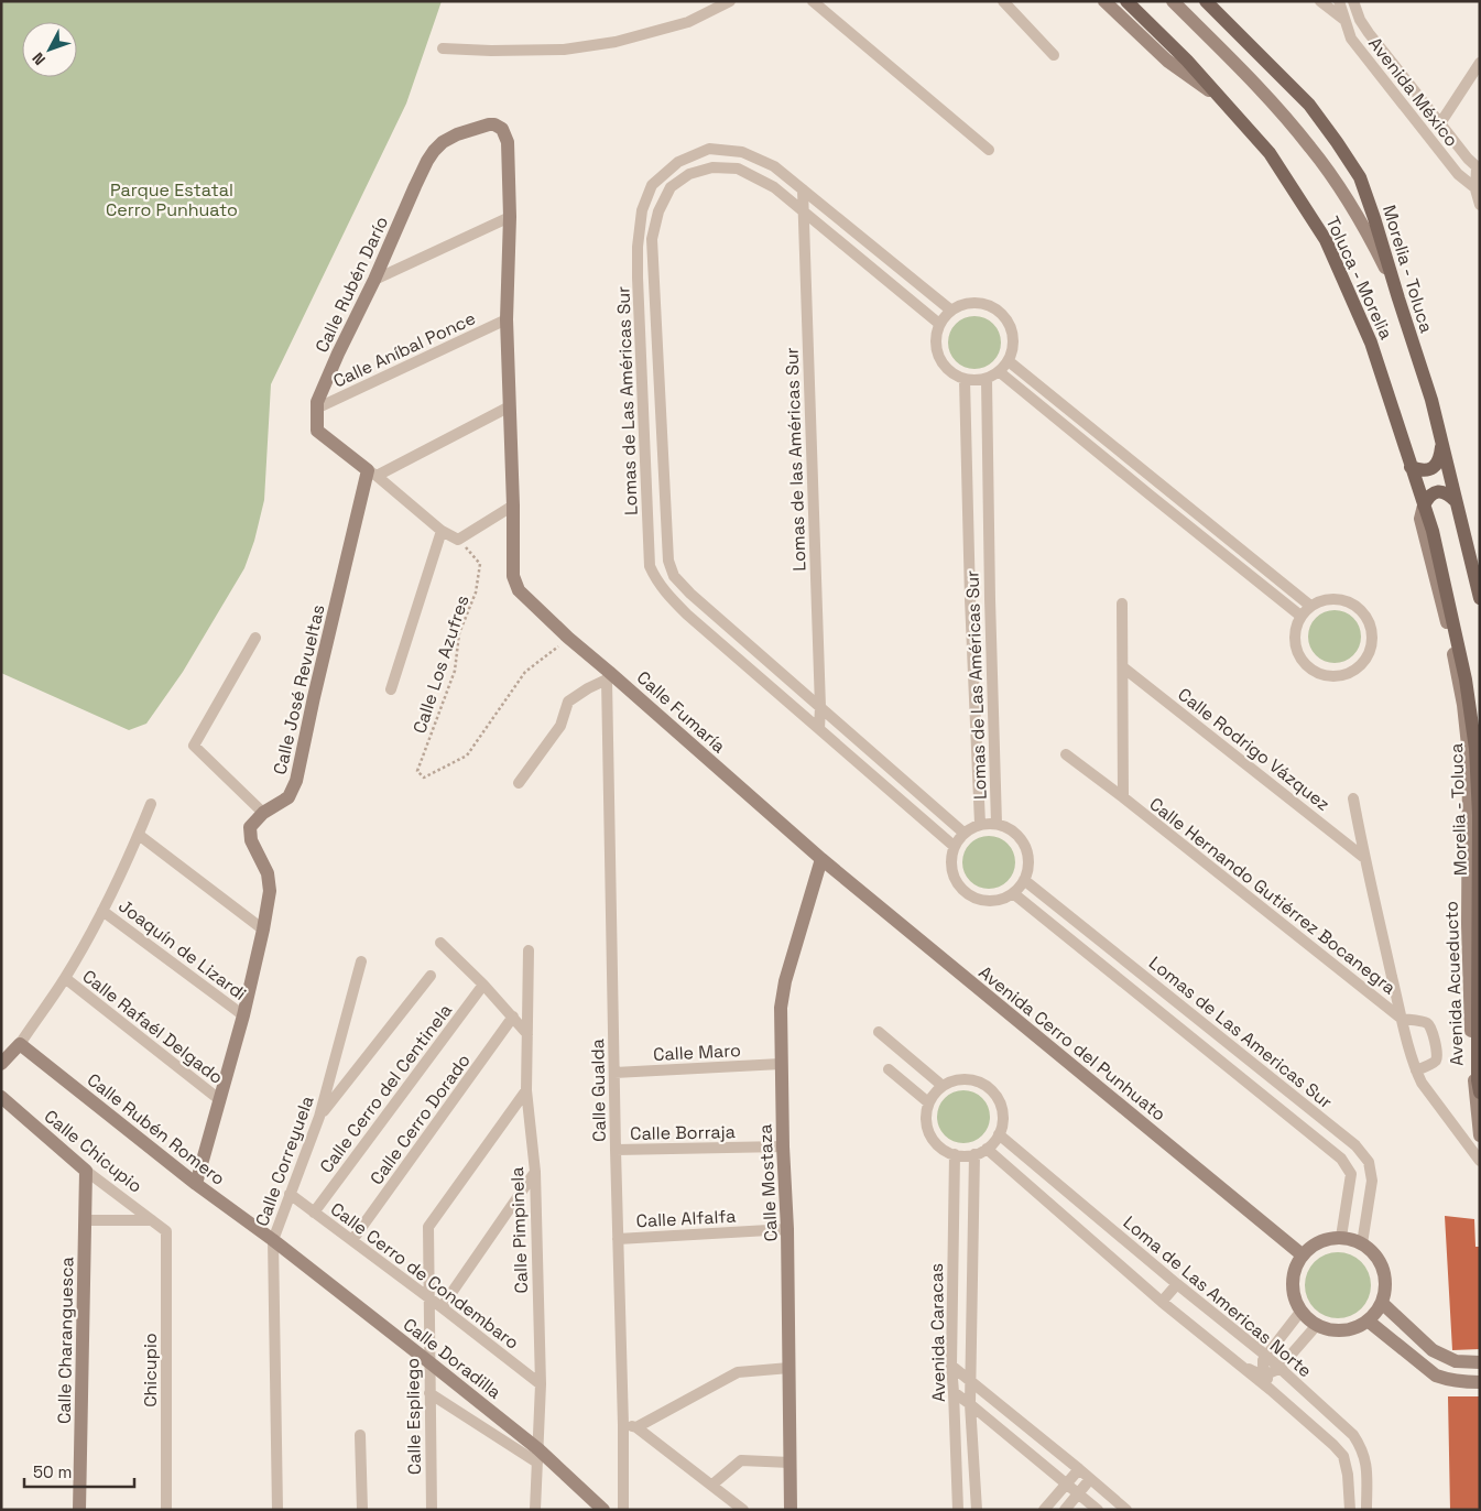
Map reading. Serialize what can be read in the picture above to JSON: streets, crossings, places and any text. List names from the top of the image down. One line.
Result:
{"streets":{"main road":["Morelia - Toluca","Toluca - Morelia"],"street":["Avenida México","Calle Rubén Darío","Calle Aníbal Ponce","Lomas de Las Américas Sur","Lomas de las Américas Sur","Calle José Revueltas","Calle Fumaría","Calle Rodrigo Vázquez","Calle Hernando Gutiérrez Bocanegra","Joaquín de Lizardi","Avenida Acueducto","Calle Rafaél Delgado","Lomas de Las Americas Sur","Avenida Cerro del Punhuato","Calle Maro","Calle Cerro del Centinela","Calle Gualda","Calle Cerro Dorado","Calle Rubén Romero","Calle Borraja","Calle Chicupio","Calle Correyuela","Calle Mostaza","Calle Alfalfa","Calle Pimpinela","Calle Cerro de Condembaro","Loma de Las Americas Norte","Avenida Caracas","Calle Charanguesca","Calle Doradilla","Chicupio","Calle Espliego"],"path":["Calle Los Azufres"]},"crossings":[["Morelia - Toluca","Toluca - Morelia"],["Toluca - Morelia","Avenida Acueducto"],["Calle Rubén Darío","Calle Aníbal Ponce"],["Lomas de Las Américas Sur","Lomas de las Américas Sur"],["Lomas de Las Américas Sur","Lomas de Las Americas Sur"],["Calle Los Azufres","Calle Fumaría"],["Calle José Revueltas","Joaquín de Lizardi"],["Calle José Revueltas","Calle Rafaél Delgado"],["Calle José Revueltas","Calle Rubén Romero"],["Calle Fumaría","Avenida Cerro del Punhuato"],["Calle Fumaría","Calle Gualda"],["Calle Fumaría","Calle Mostaza"],["Lomas de Las Americas Sur","Avenida Cerro del Punhuato"],["Avenida Cerro del Punhuato","Calle Mostaza"],["Calle Maro","Calle Gualda"],["Calle Maro","Calle Mostaza"],["Calle Cerro del Centinela","Calle Cerro de Condembaro"],["Calle Gualda","Calle Borraja"],["Calle Gualda","Calle Alfalfa"],["Calle Cerro Dorado","Calle Cerro de Condembaro"],["Calle Rubén Romero","Calle Correyuela"],["Calle Rubén Romero","Calle Doradilla"],["Calle Borraja","Calle Mostaza"],["Calle Chicupio","Calle Charanguesca"],["Calle Chicupio","Chicupio"],["Calle Correyuela","Calle Cerro de Condembaro"],["Calle Correyuela","Calle Doradilla"],["Calle Mostaza","Calle Alfalfa"],["Calle Pimpinela","Calle Cerro de Condembaro"],["Calle Pimpinela","Calle Doradilla"],["Calle Pimpinela","Calle Espliego"],["Calle Cerro de Condembaro","Calle Espliego"],["Loma de Las Americas Norte","Avenida Caracas"],["Calle Doradilla","Calle Espliego"]],"parks":["Parque Estatal Cerro Punhuato"],"scale_bar":"50 m","north":"bottom left"}
